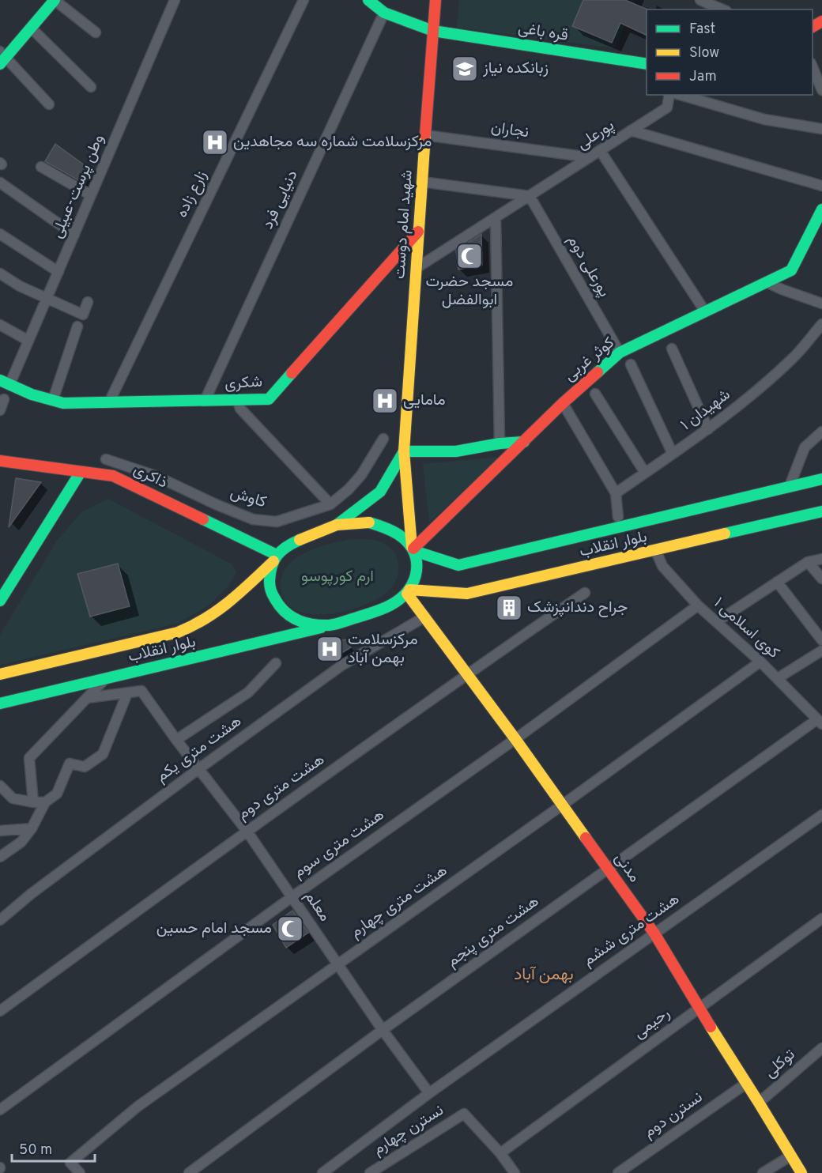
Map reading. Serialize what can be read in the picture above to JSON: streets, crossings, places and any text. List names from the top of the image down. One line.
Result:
{"streets":{"main road":["قره باغی","شهید امام دوست","کوثر غربی","شکری","ذاکری","بلوار انقلاب","مدنی"],"street":["نجاران","پورعلی","وطن پرست-عبیلی","زارع زاده","دنیایی فرد","پورعلی دوم","شهیدان ۱","کاوش","کوی اسلامی ۱","هشت متری یکم","هشت متری دوم","هشت متری سوم","هشت متری چهارم","معلم","هشت متری ششم","هشت متری پنجم","رحیمی","توکلی","نسترن دوم","نسترن چهارم"]},"crossings":[["قره باغی","دنیایی فرد"],["قره باغی","شهید امام دوست"],["نجاران","پورعلی"],["نجاران","شهید امام دوست"],["پورعلی","شهید امام دوست"],["پورعلی","پورعلی دوم"],["وطن پرست-عبیلی","شکری"],["زارع زاده","شکری"],["دنیایی فرد","شکری"],["شهید امام دوست","کوثر غربی"],["شهید امام دوست","شکری"],["شهید امام دوست","ذاکری"],["شهید امام دوست","بلوار انقلاب"],["شهید امام دوست","مدنی"],["پورعلی دوم","کوثر غربی"],["کوثر غربی","ذاکری"],["کوثر غربی","بلوار انقلاب"],["کوثر غربی","مدنی"],["ذاکری","بلوار انقلاب"],["ذاکری","مدنی"],["بلوار انقلاب","کوی اسلامی ۱"],["بلوار انقلاب","مدنی"],["کوی اسلامی ۱","هشت متری سوم"],["کوی اسلامی ۱","هشت متری چهارم"],["کوی اسلامی ۱","هشت متری پنجم"],["هشت متری یکم","مدنی"],["هشت متری یکم","معلم"],["هشت متری دوم","مدنی"],["هشت متری دوم","معلم"],["هشت متری سوم","مدنی"],["هشت متری سوم","معلم"],["مدنی","هشت متری چهارم"],["مدنی","هشت متری ششم"],["مدنی","هشت متری پنجم"],["مدنی","رحیمی"],["مدنی","توکلی"],["مدنی","نسترن دوم"],["هشت متری چهارم","معلم"],["معلم","هشت متری ششم"],["معلم","هشت متری پنجم"],["رحیمی","نسترن چهارم"]],"districts":["بهمن آباد"],"parks":["ارم کورپوسو"],"places":{"school or university":["زبانکده نیاز"],"hospital":["مرکزسلامت شماره سه مجاهدین","مامایی","مرکزسلامت بهمن آباد"],"mosque":["مسجد حضرت ابوالفضل","مسجد امام حسین"],"building":["جراح دندانپزشک"]},"legend":["Fast","Slow","Jam"],"scale_bar":"50 m"}
